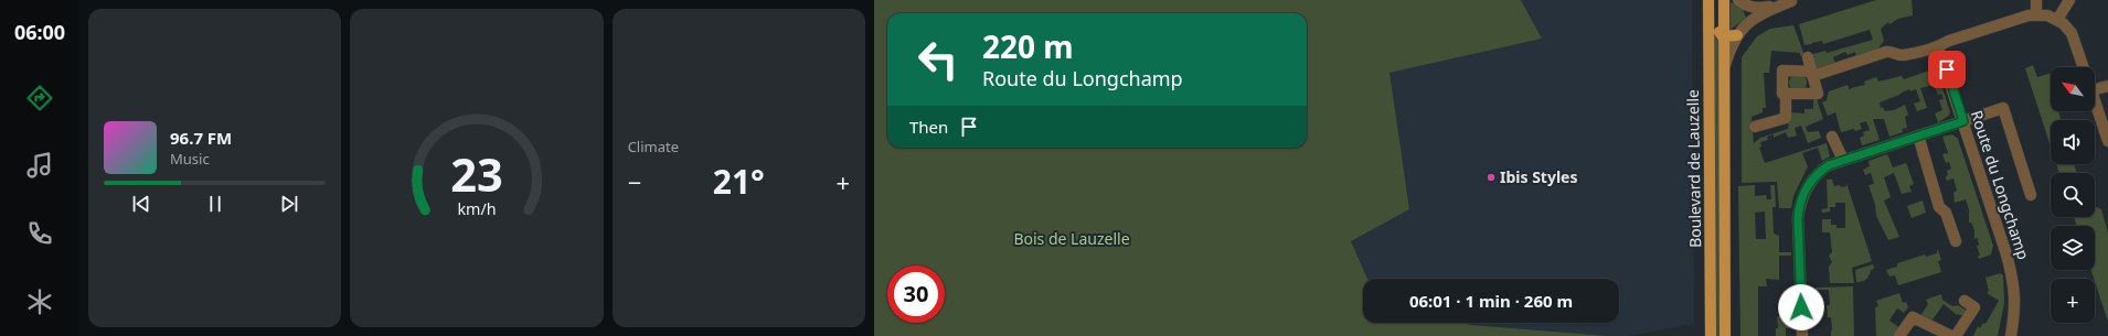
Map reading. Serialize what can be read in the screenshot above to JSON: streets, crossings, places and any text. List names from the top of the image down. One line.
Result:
{"streets":{"main road":["Boulevard de Lauzelle"],"street":["Route du Longchamp"]},"parks":["Bois de Lauzelle"],"places":["Ibis Styles"],"north":"top left","page":{"tabs":"06:00","tile":"Climate","turn":["220 m","Route du Longchamp"],"map_buttons":"+","then":"Then","song":["96.7 FM","Music"],"heat":["−","21°","+"],"limit":"30","trip":"06:01 · 1 min · 260 m","gauge":["23","km/h"]}}
